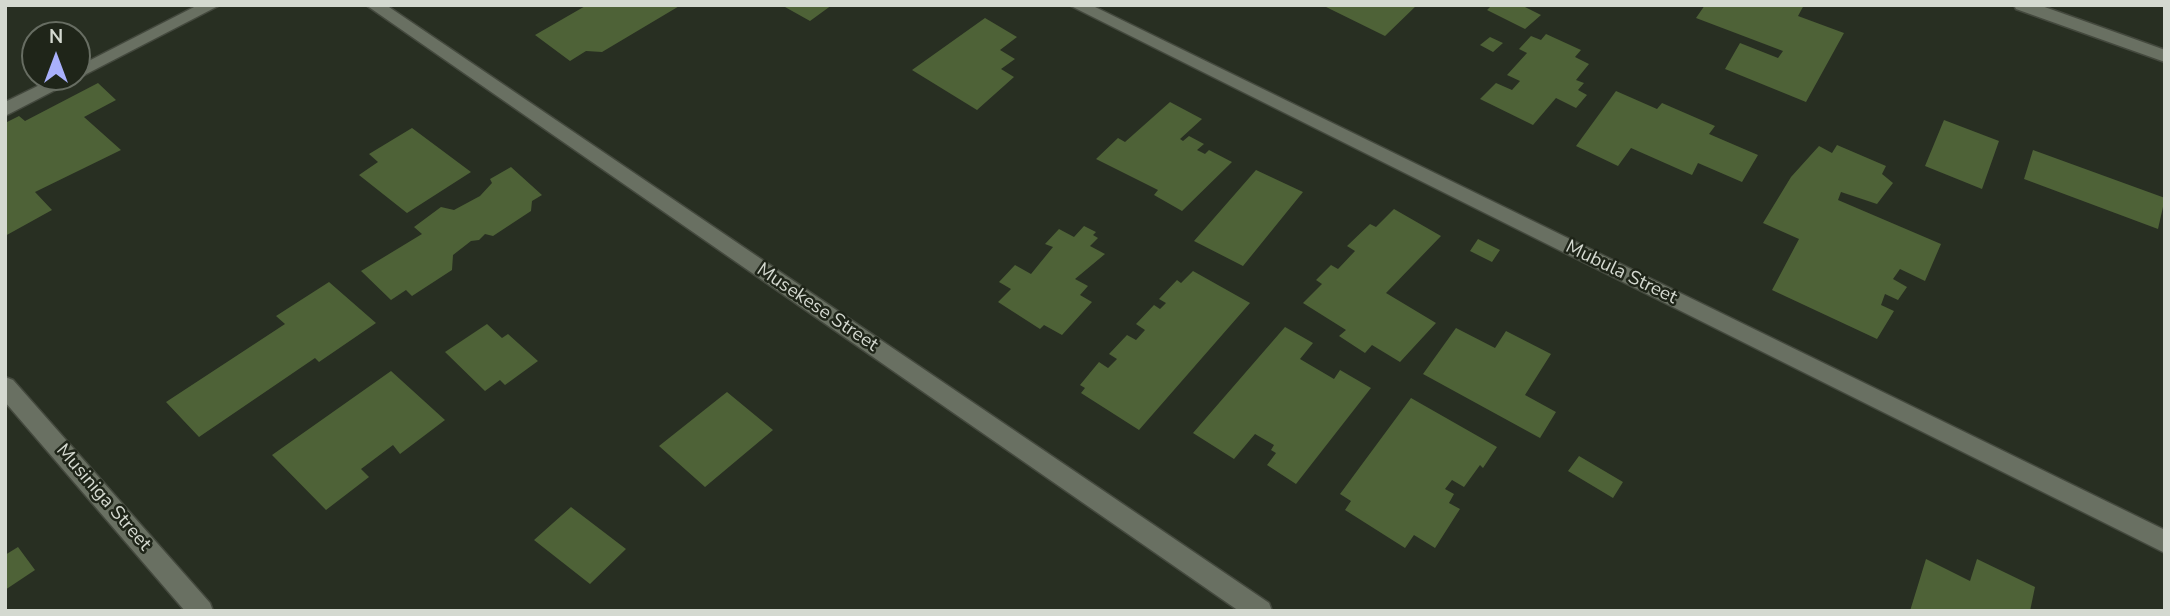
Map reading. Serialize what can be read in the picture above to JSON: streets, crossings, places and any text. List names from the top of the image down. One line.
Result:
{"streets":{"street":["Mubula Street","Musekese Street","Musiniga Street"]},"north":"top"}
